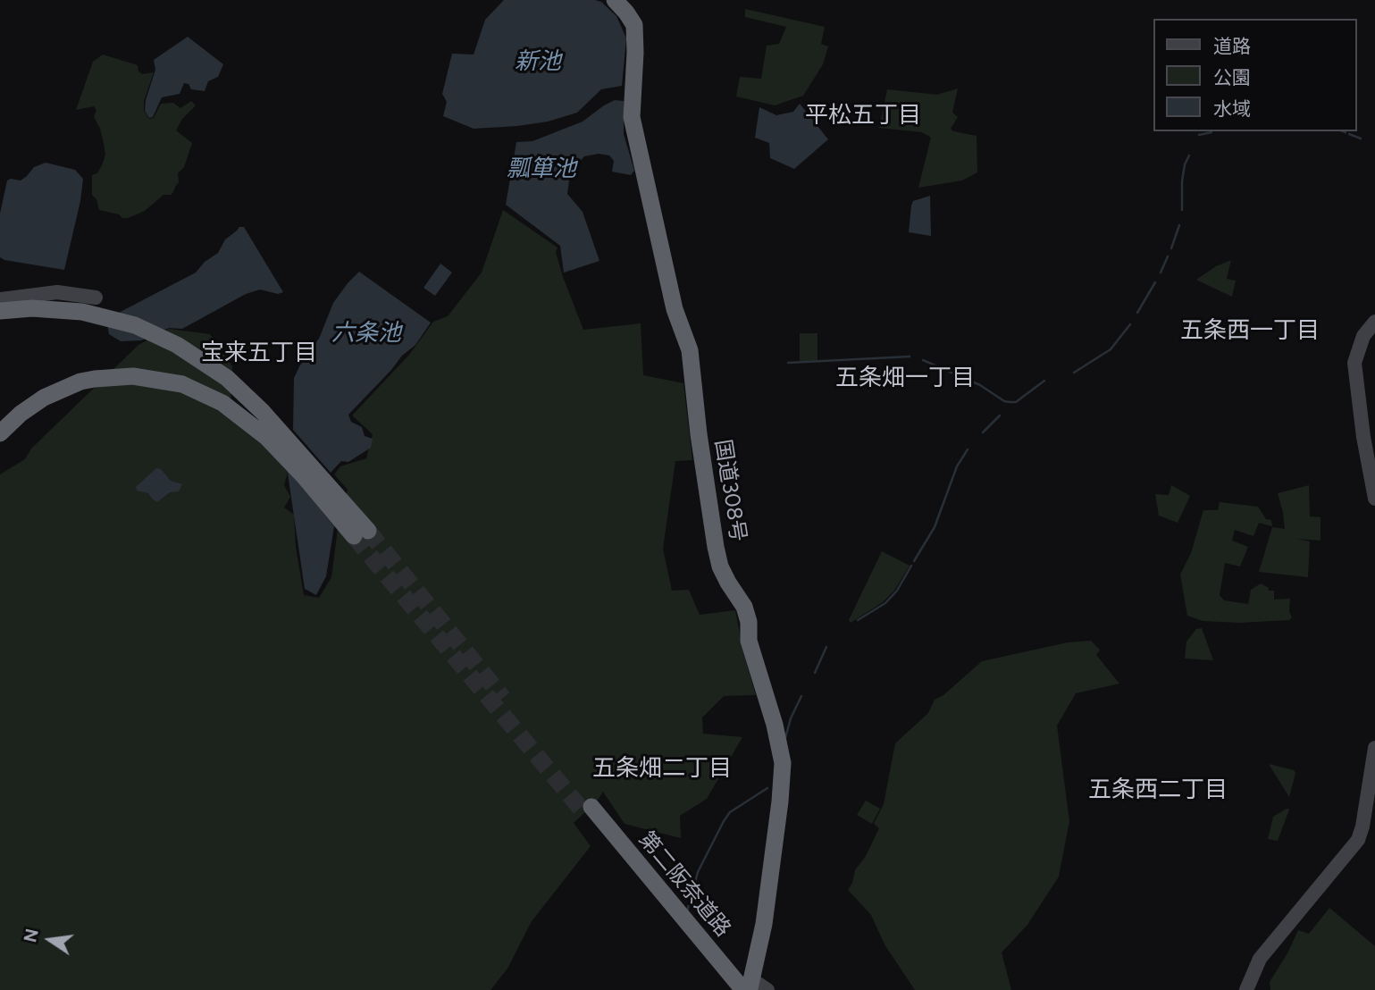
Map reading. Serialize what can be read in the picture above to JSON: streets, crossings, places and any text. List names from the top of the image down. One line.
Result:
{"streets":{"highway":["国道308号","第二阪奈道路"]},"crossings":[["国道308号","第二阪奈道路"]],"districts":["平松五丁目","五条西一丁目","宝来五丁目","五条畑一丁目","五条畑二丁目","五条西二丁目"],"water":["新池","瓢箪池","六条池"],"legend":["道路","公園","水域"],"north":"left"}
